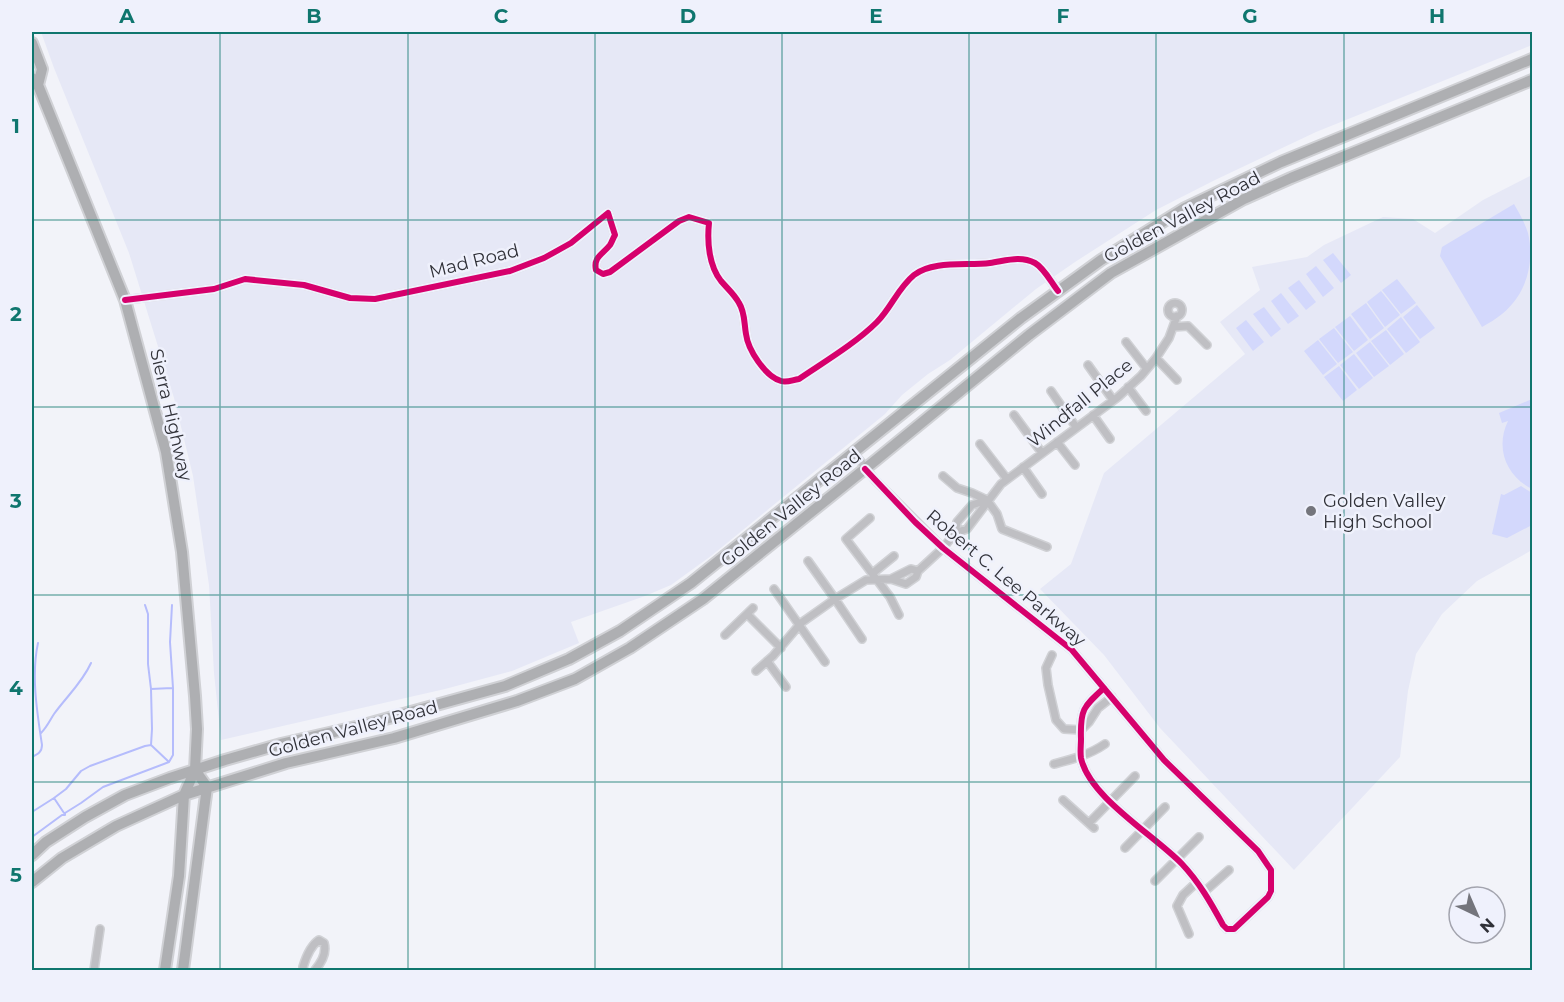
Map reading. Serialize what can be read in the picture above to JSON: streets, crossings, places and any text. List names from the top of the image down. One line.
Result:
{"streets":{"main road":["Golden Valley Road","Sierra Highway"],"street":["Mad Road","Windfall Place","Robert C. Lee Parkway"]},"crossings":[["Golden Valley Road","Mad Road"],["Golden Valley Road","Sierra Highway"],["Golden Valley Road","Robert C. Lee Parkway"],["Mad Road","Sierra Highway"]],"places":["Golden Valley High School"],"north":"bottom right","grid":{"columns":["A","B","C","D","E","F","G","H"],"rows":["1","2","3","4","5"]}}
